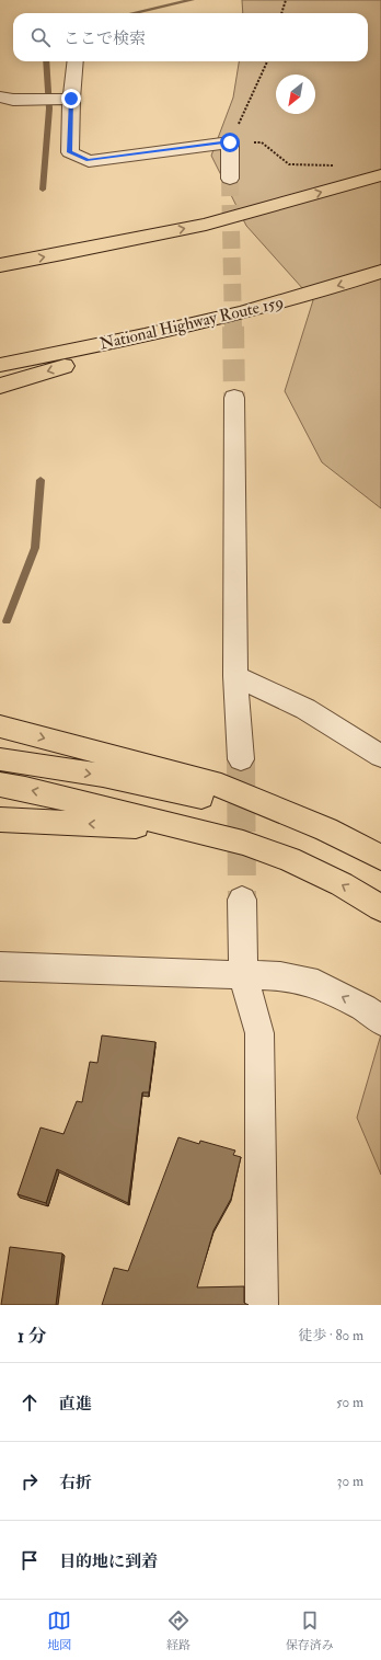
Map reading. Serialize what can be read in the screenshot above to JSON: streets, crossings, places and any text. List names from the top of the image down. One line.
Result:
{"streets":{"highway":["National Highway Route 159"]},"north":"bottom left","page":{"search":"ここで検索","heading":["1 分","徒歩 · 80 m"],"list":[["直進","50 m"],["右折","30 m"],"目的地に到着"],"nav":["地図","経路","保存済み"]}}
